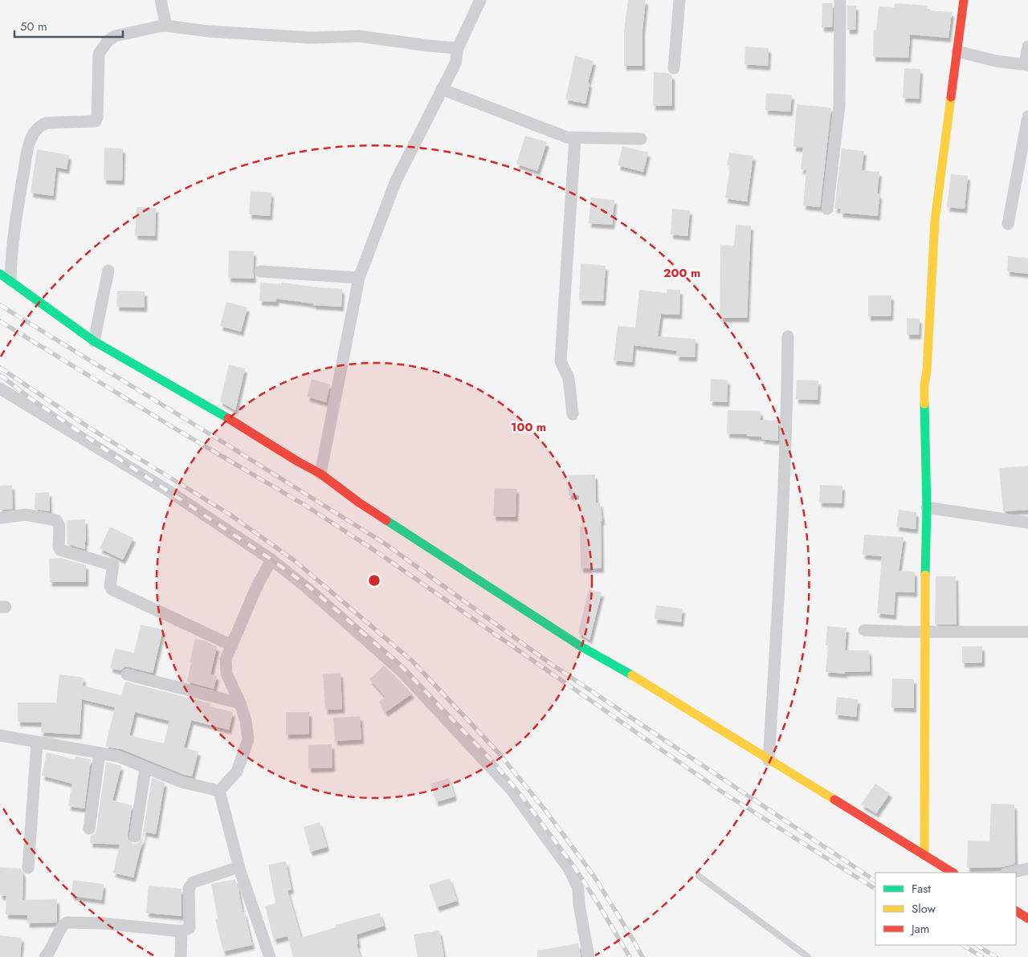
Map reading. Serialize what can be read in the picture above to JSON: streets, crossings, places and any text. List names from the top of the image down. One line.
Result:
{"legend":["Fast","Slow","Jam"],"scale_bar":"50 m","rings":["200 m","100 m"]}
